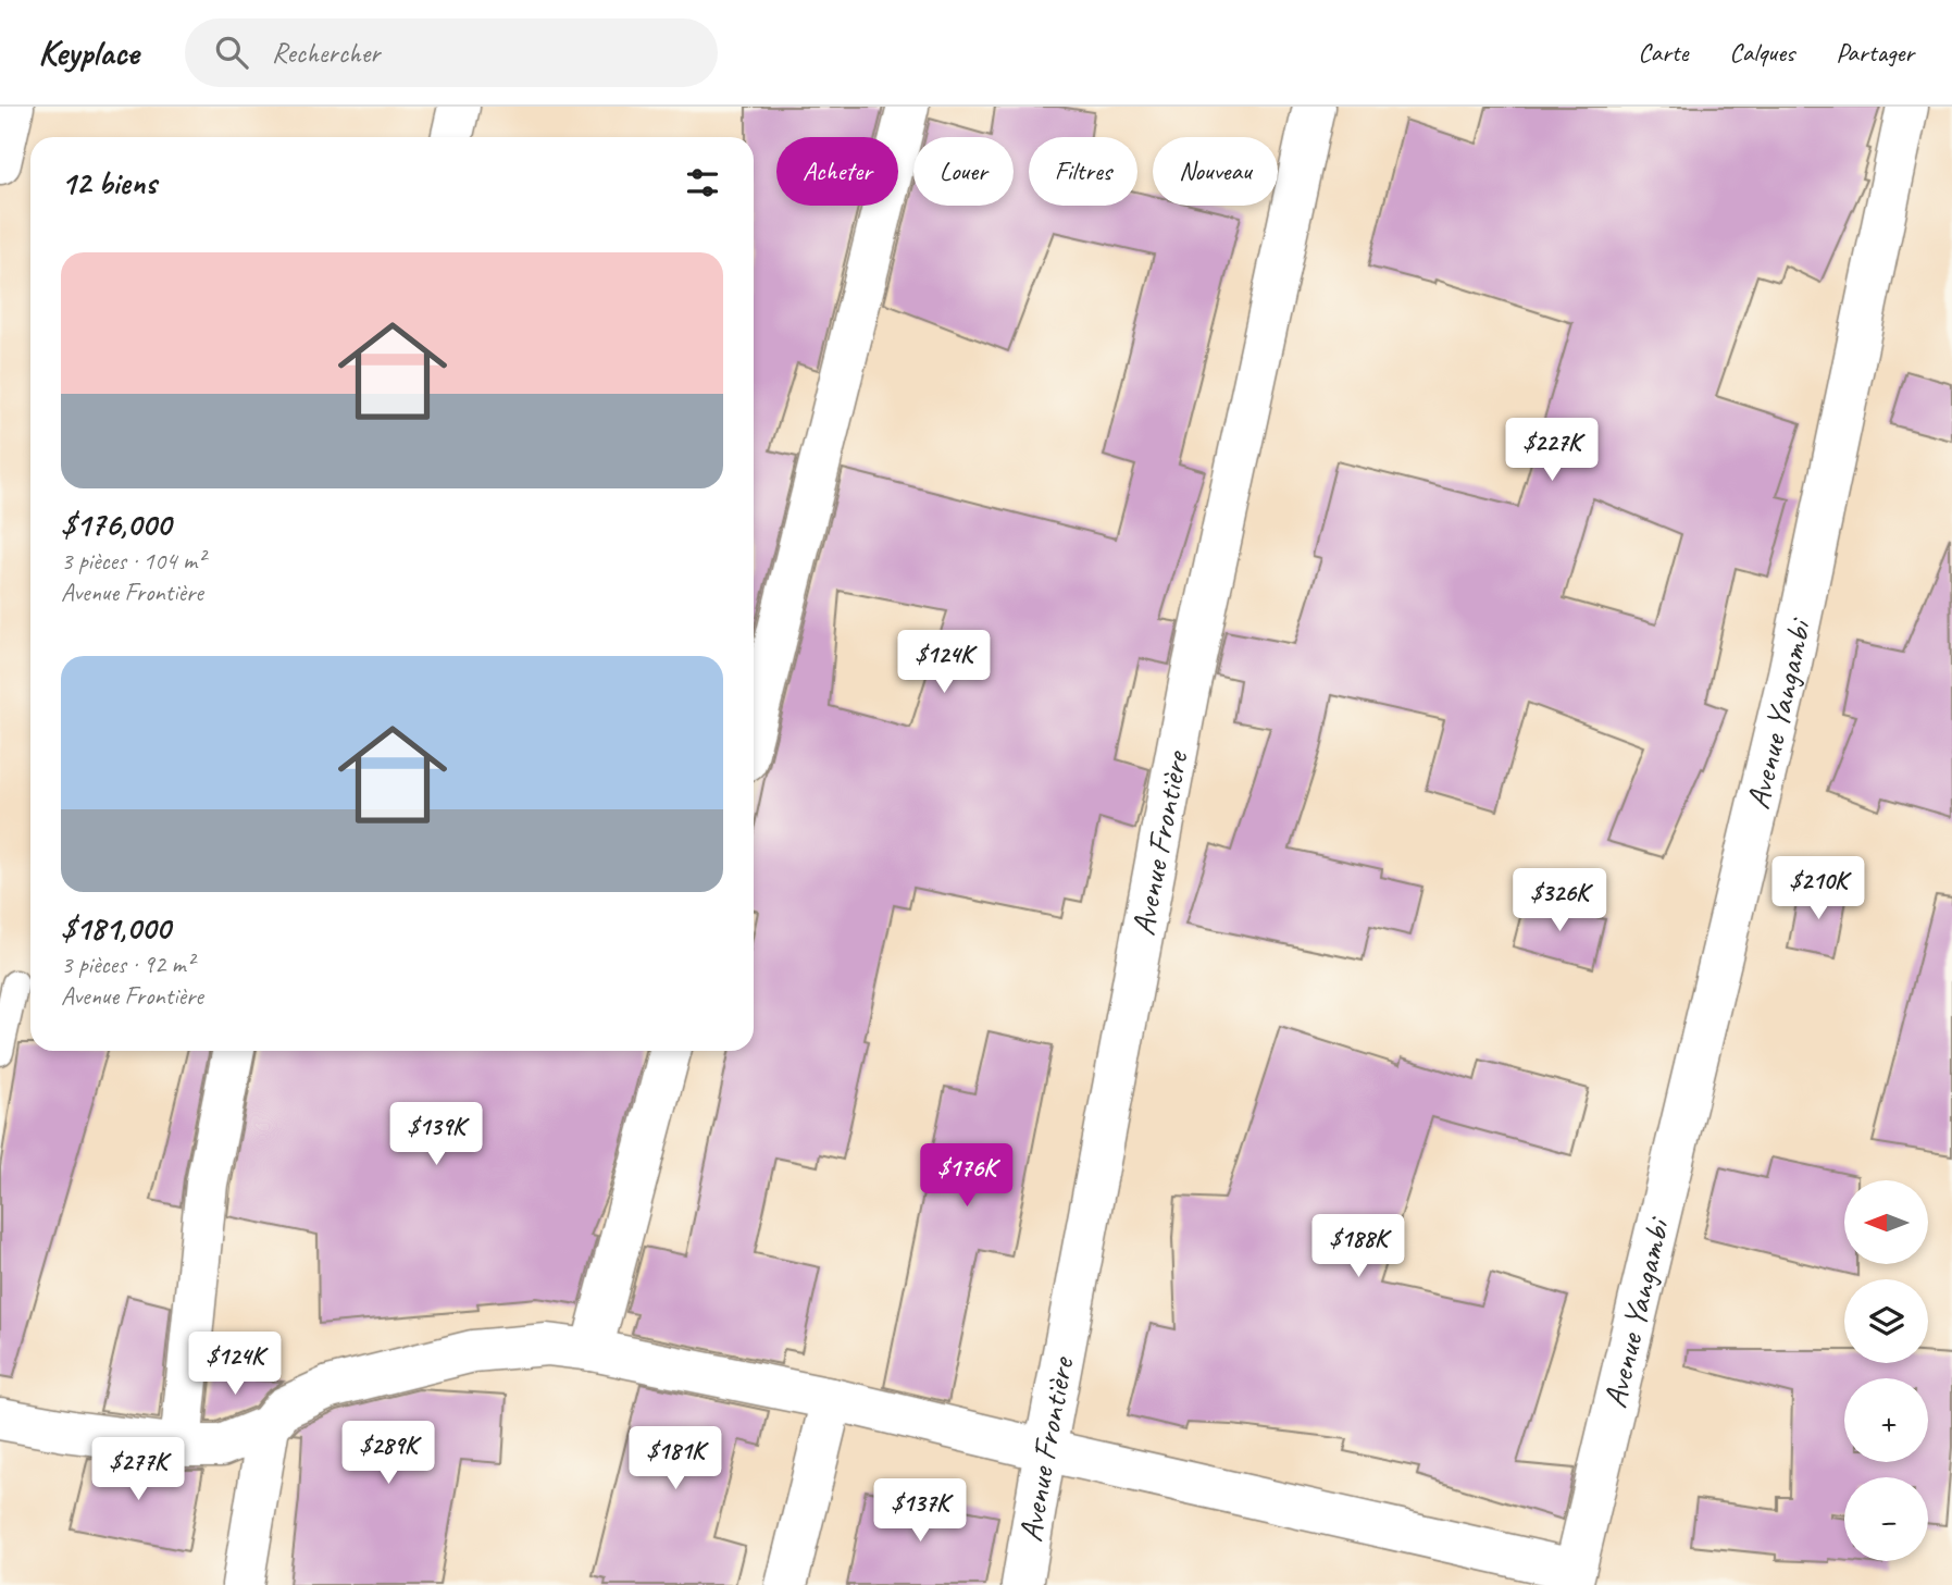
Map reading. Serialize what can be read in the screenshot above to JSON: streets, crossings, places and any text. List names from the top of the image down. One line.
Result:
{"streets":{"street":["Avenue Yangambi","Avenue Frontière"]},"north":"left","page":{"header":"Keyplace","search":"Rechercher","nav":["Carte","Calques","Partager"],"chip":["Acheter","Louer","Filtres","Nouveau"],"heading":"12 biens","list":[{"name":"$176,000","note":"3 pièces · 104 m² · Avenue Frontière"},{"name":"$181,000","note":"3 pièces · 92 m² · Avenue Frontière"}],"price":["$227K","$124K","$210K","$326K","$139K","$176K","$188K","$124K","$289K","$181K","$277K","$137K"],"map_buttons":["+","−"]}}
